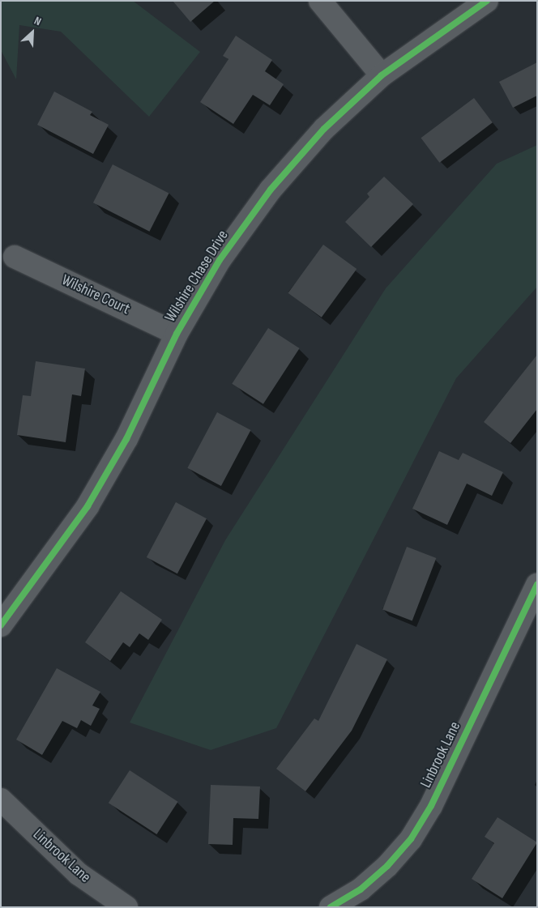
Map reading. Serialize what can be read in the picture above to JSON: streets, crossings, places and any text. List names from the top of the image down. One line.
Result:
{"streets":{"street":["Wilshire Chase Drive","Wilshire Court","Linbrook Lane"]},"crossings":[["Wilshire Chase Drive","Wilshire Court"]],"north":"top right"}
